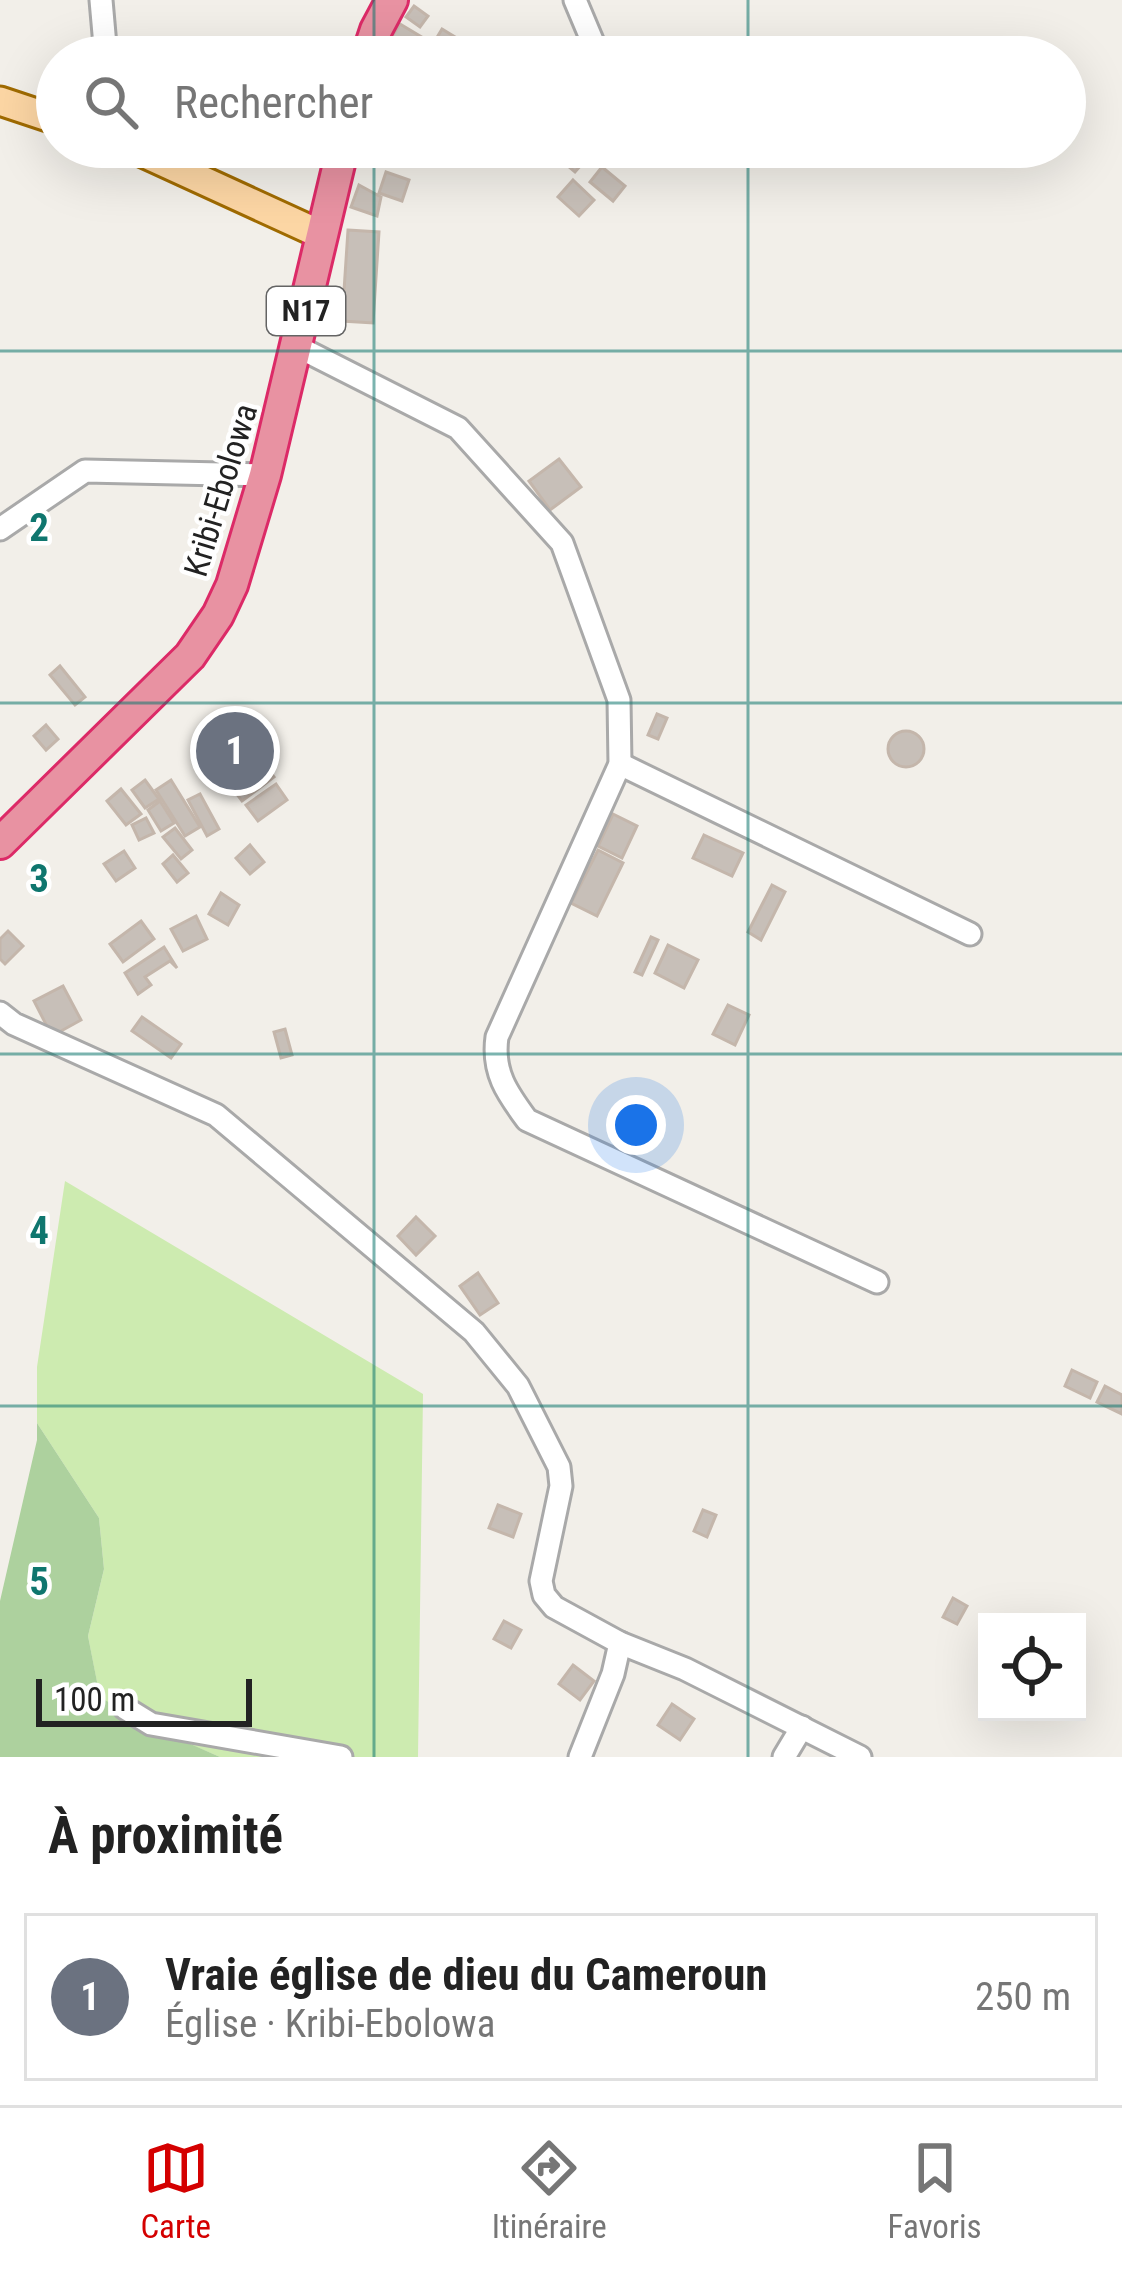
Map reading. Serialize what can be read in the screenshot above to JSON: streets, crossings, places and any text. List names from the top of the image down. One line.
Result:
{"streets":{"highway":["N17","Kribi-Ebolowa"]},"scale_bar":"100 m","page":{"search":"Rechercher","pins":"1","scale":"100 m","heading":"À proximité","list":[{"mark":"1","name":"Vraie église de dieu du Cameroun","note":"Église · Kribi-Ebolowa","value":"250 m"}],"nav":["Carte","Itinéraire","Favoris"]},"grid":{"rows":["2","3","4","5"]}}
